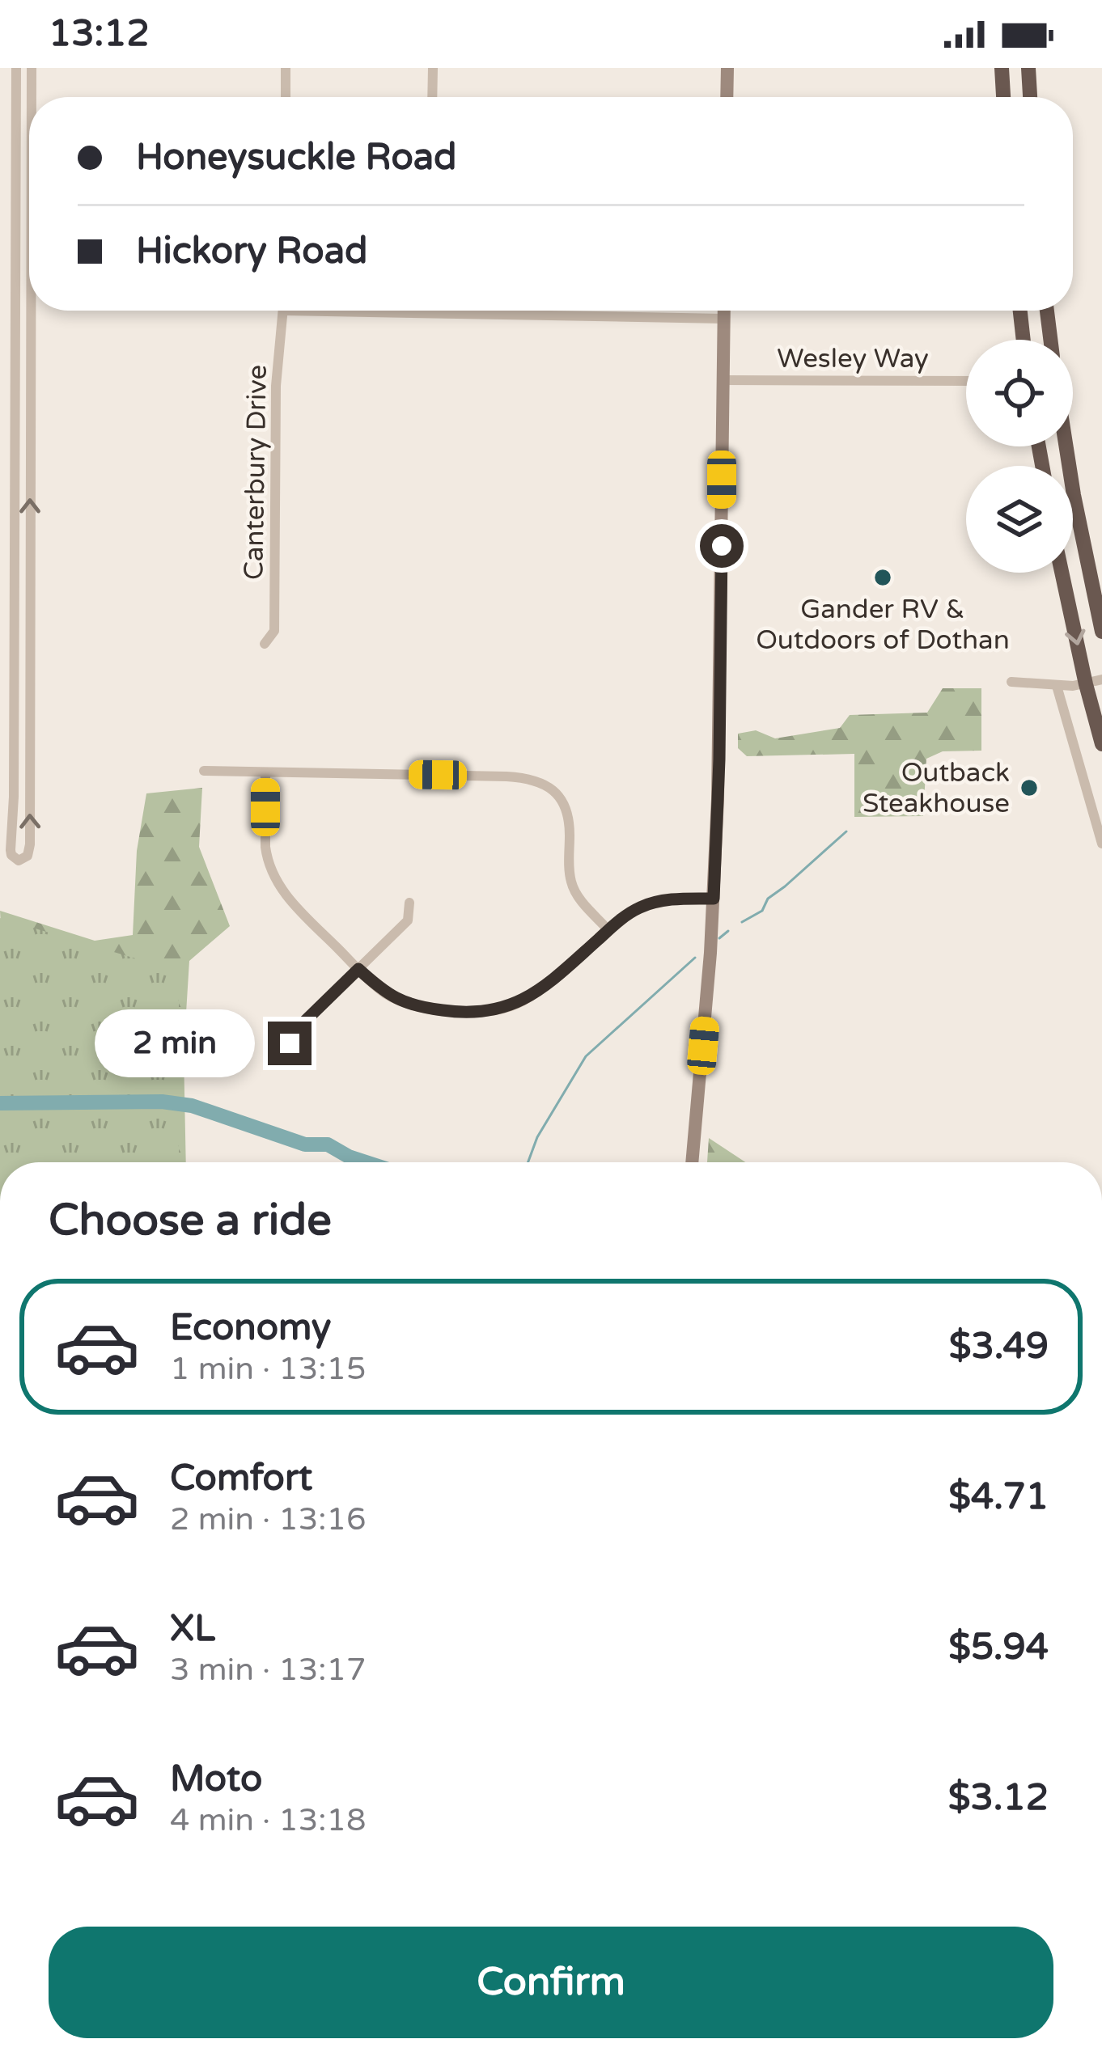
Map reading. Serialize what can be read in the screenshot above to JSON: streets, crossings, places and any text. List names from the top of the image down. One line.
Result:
{"streets":{"street":["Wesley Way","Canterbury Drive"]},"places":["Gander RV & Outdoors of Dothan","Outback Steakhouse"],"page":{"status":"13:12","banner":["Honeysuckle Road","Hickory Road"],"bubble":"2 min","heading":"Choose a ride","list":[{"name":"Economy","note":"1 min · 13:15","value":"$3.49"},{"name":"Comfort","note":"2 min · 13:16","value":"$4.71"},{"name":"XL","note":"3 min · 13:17","value":"$5.94"},{"name":"Moto","note":"4 min · 13:18","value":"$3.12"}],"buttons":"Confirm"}}
